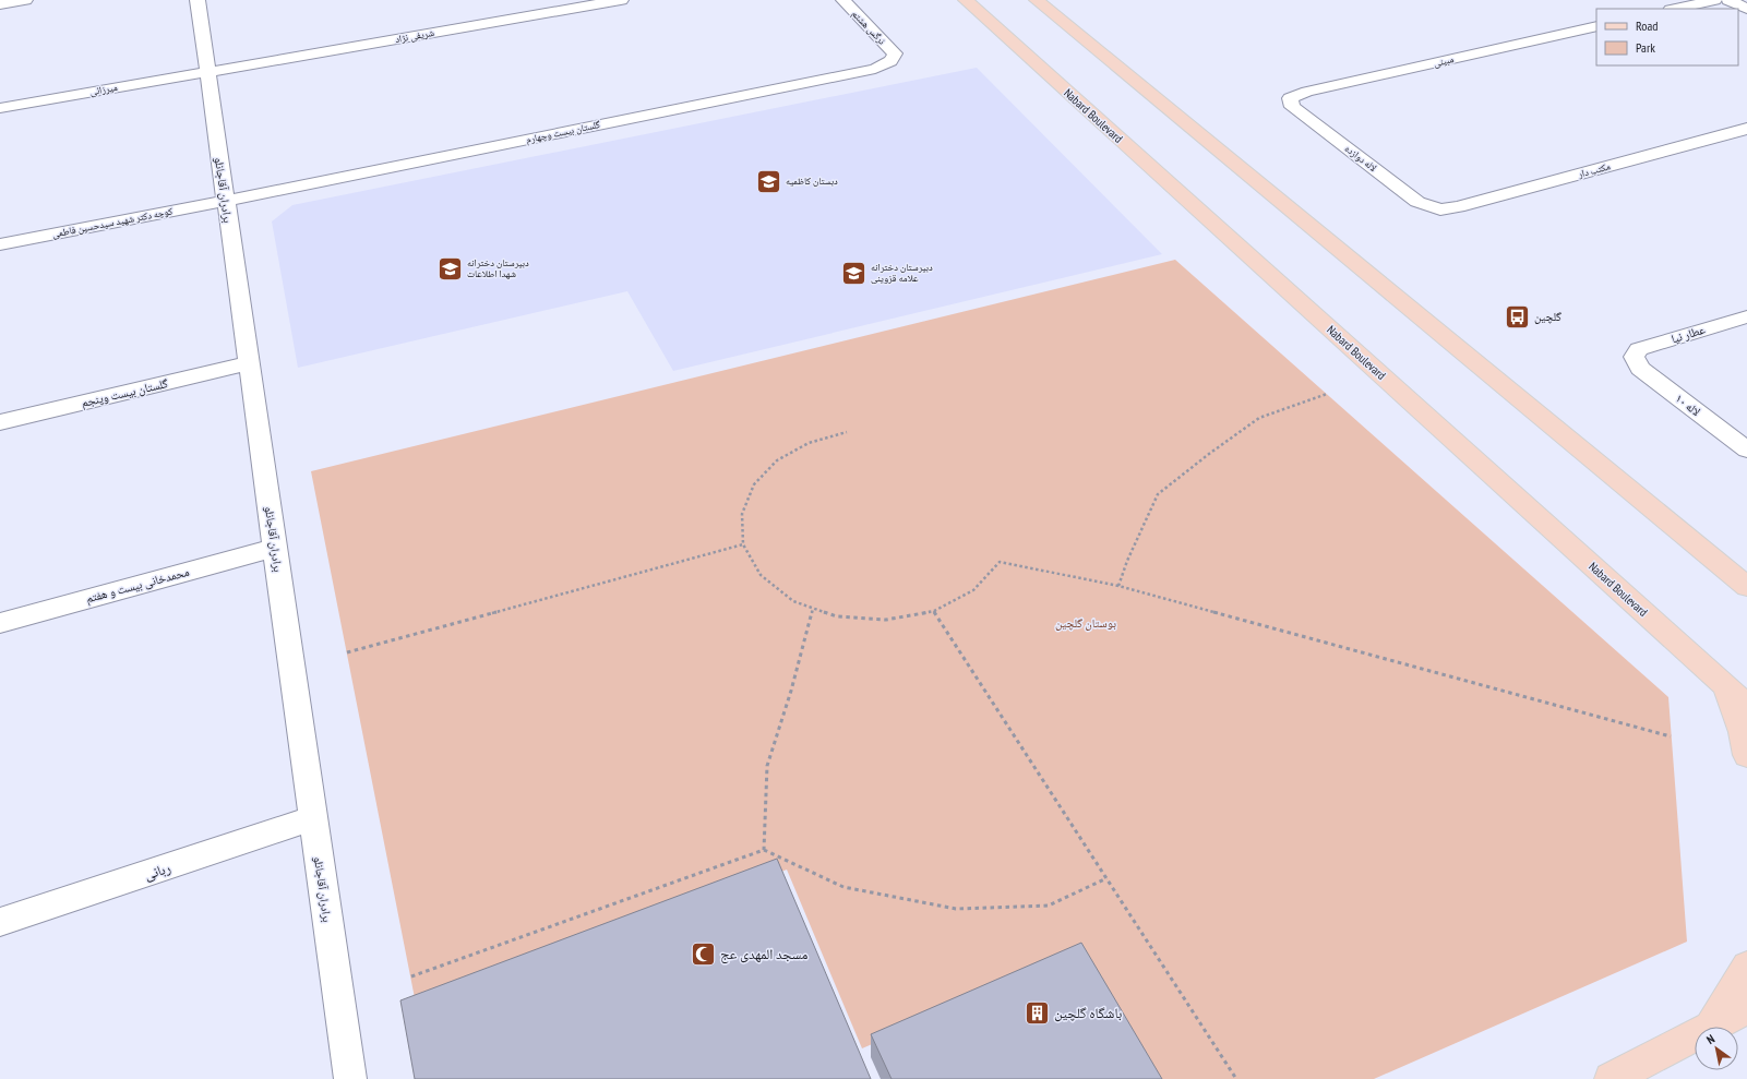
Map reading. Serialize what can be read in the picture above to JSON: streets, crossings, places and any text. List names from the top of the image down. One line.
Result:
{"streets":{"main road":["Nabard Boulevard"],"street":["نرگس هشتم","شریفی نژاد","مبینی","میرزائی","گلستان بیست وچهارم","لاله دوازده","مکتب دار","برادران آقاجانلو","کوچه دکتر شهید سیدحسین فاطمی","عطار نیا","گلستان بیست وپنجم","لاله ۱۰","محمدخانی بیست و هفتم","ربانی"]},"crossings":[["نرگس هشتم","گلستان بیست وچهارم"],["شریفی نژاد","میرزائی"],["شریفی نژاد","برادران آقاجانلو"],["مبینی","لاله دوازده"],["میرزائی","برادران آقاجانلو"],["گلستان بیست وچهارم","برادران آقاجانلو"],["گلستان بیست وچهارم","کوچه دکتر شهید سیدحسین فاطمی"],["لاله دوازده","مکتب دار"],["برادران آقاجانلو","کوچه دکتر شهید سیدحسین فاطمی"],["برادران آقاجانلو","گلستان بیست وپنجم"],["برادران آقاجانلو","محمدخانی بیست و هفتم"],["برادران آقاجانلو","ربانی"],["عطار نیا","لاله ۱۰"]],"parks":["بوستان گلچین"],"places":{"school or university":["دبستان کاظمیه","دبیرستان دخترانه شهدا اطلاعات","دبیرستان دخترانه علامه قزوینی"],"bus stop":["گلچین"],"mosque":["مسجد المهدی عج"],"building":["باشگاه گلچین"]},"legend":["Road","Park"],"north":"top left"}
